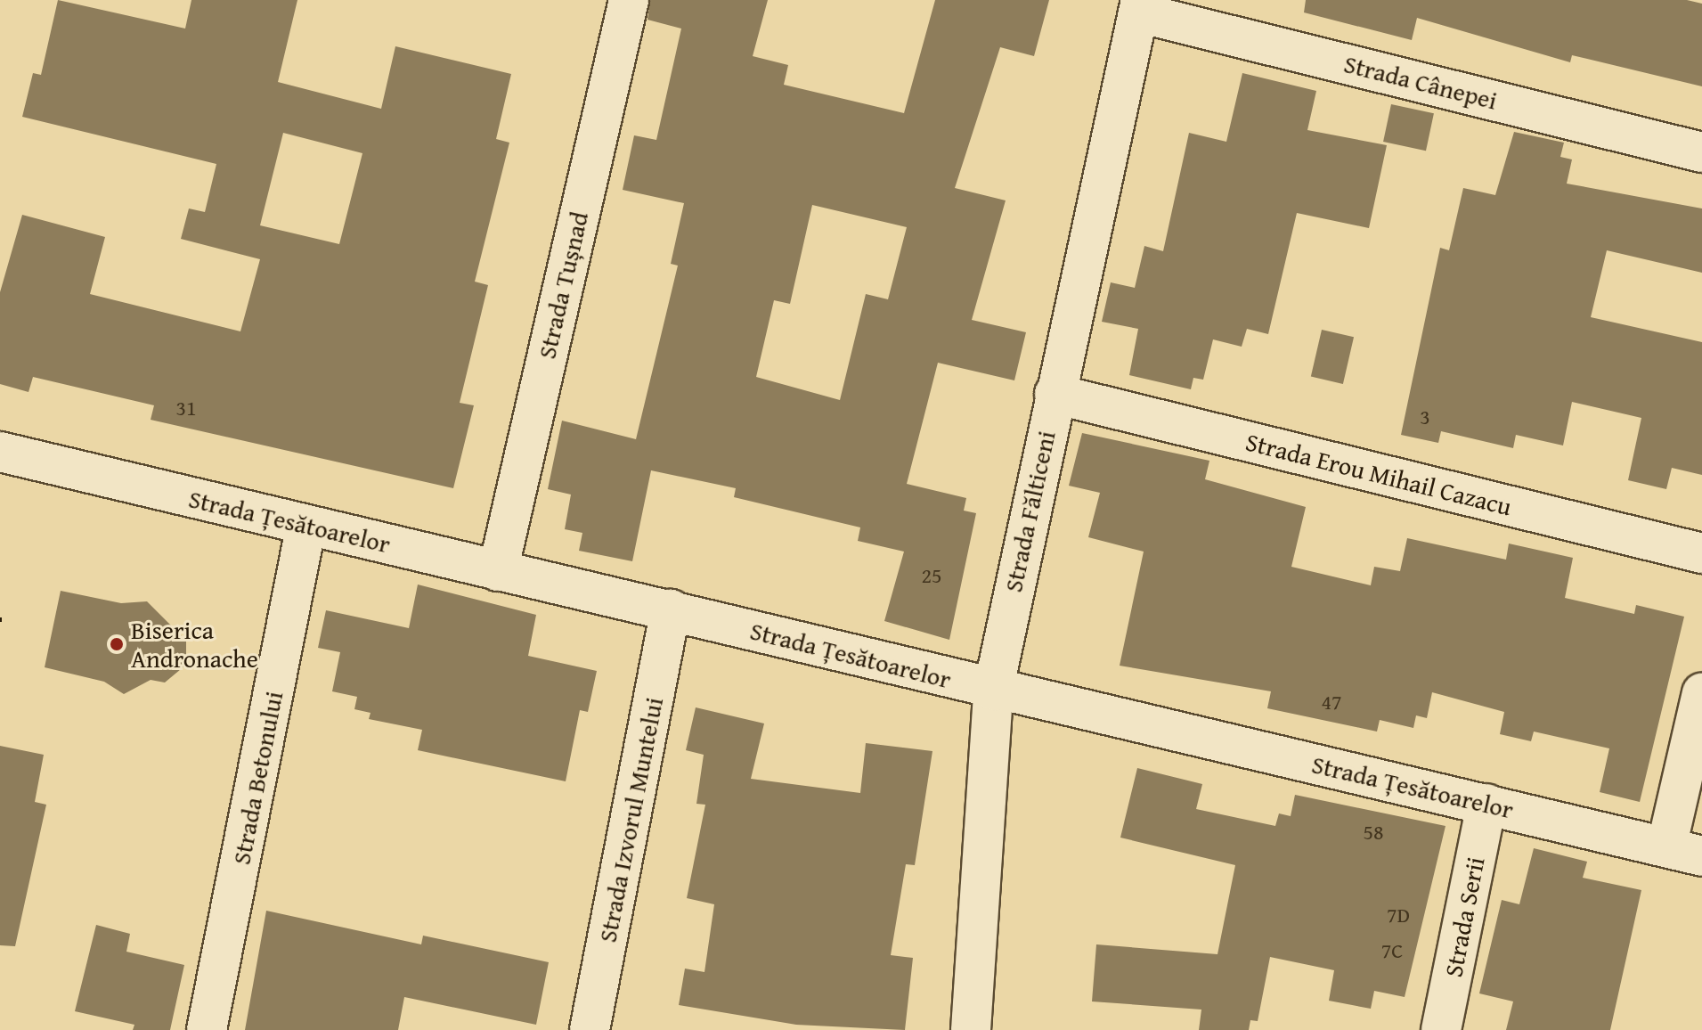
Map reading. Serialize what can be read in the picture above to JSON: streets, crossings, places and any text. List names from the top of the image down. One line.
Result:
{"streets":{"street":["Strada Cânepei","Strada Tușnad","Strada Erou Mihail Cazacu","Strada Fălticeni","Strada Țesătoarelor","Strada Betonului","Strada Izvorul Muntelui","Strada Serii"]},"crossings":[["Strada Cânepei","Strada Fălticeni"],["Strada Tușnad","Strada Țesătoarelor"],["Strada Erou Mihail Cazacu","Strada Fălticeni"],["Strada Fălticeni","Strada Țesătoarelor"],["Strada Țesătoarelor","Strada Betonului"],["Strada Țesătoarelor","Strada Izvorul Muntelui"],["Strada Țesătoarelor","Strada Serii"]],"places":["Biserica Andronache"],"house_numbers":["31","3","25","47","58","7D","7C"]}
